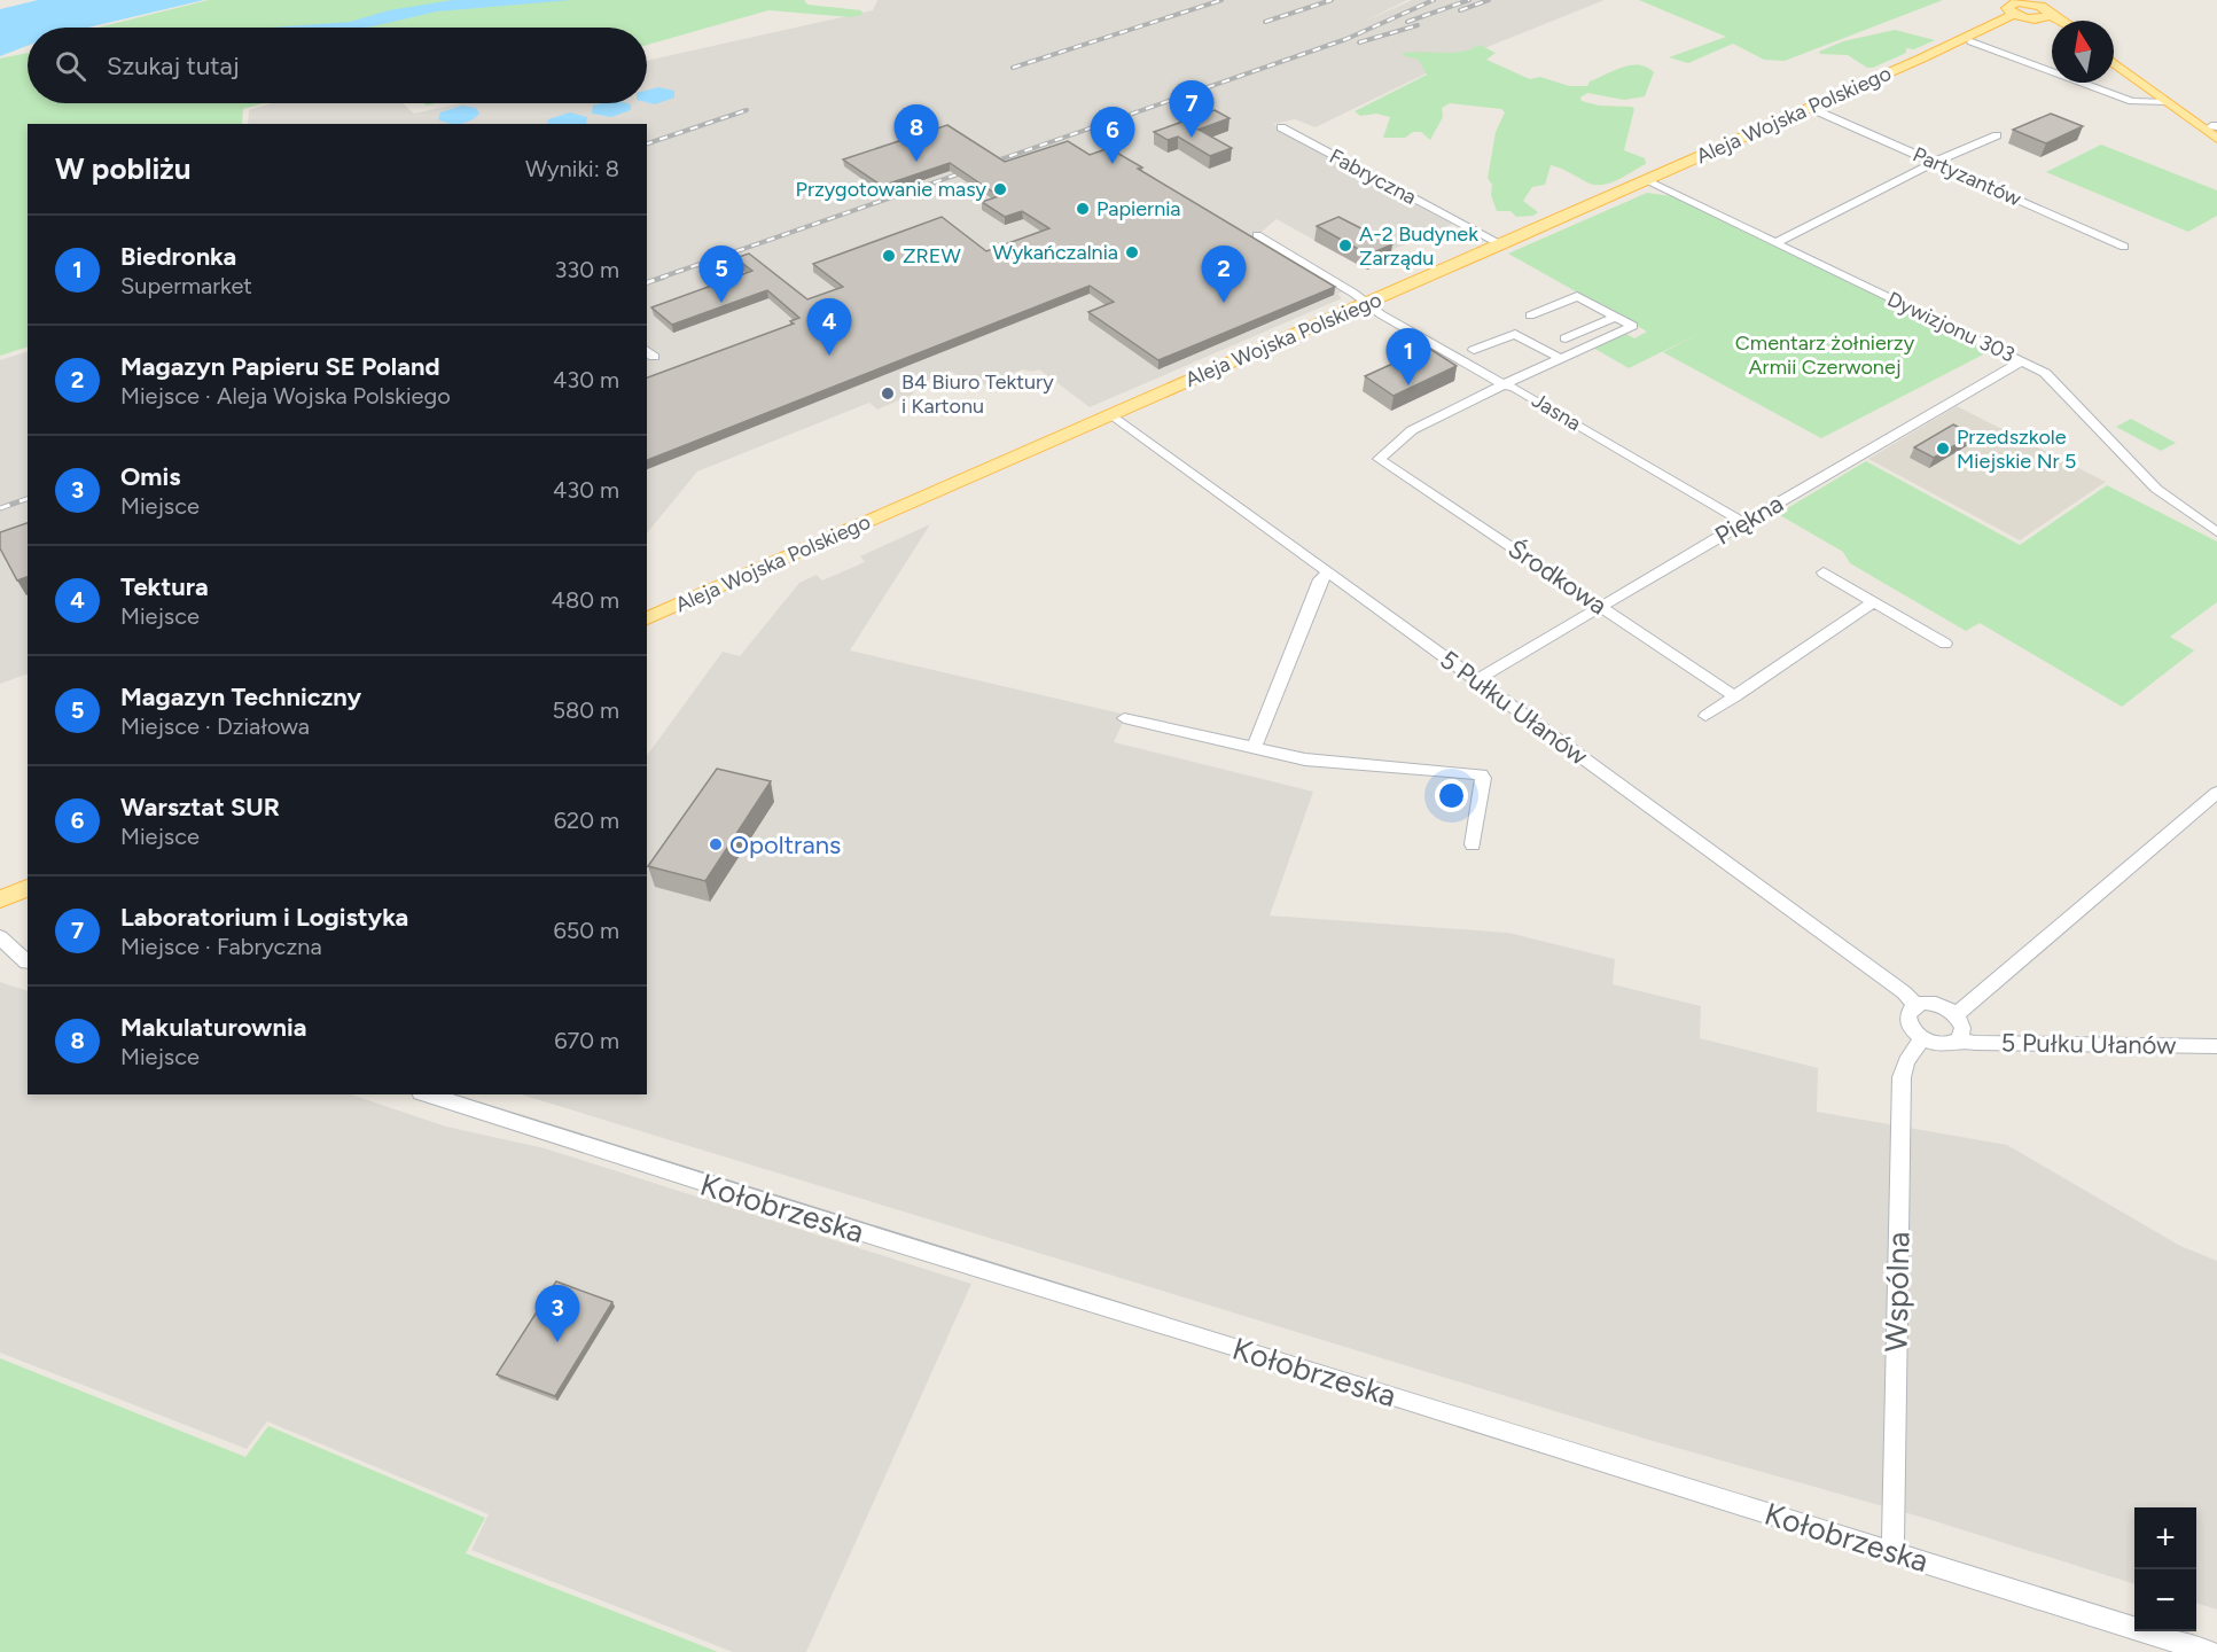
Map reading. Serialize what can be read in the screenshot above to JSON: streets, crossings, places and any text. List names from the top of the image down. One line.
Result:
{"streets":{"main road":["Aleja Wojska Polskiego"],"street":["Fabryczna","Partyzantów","Dywizjonu 303","Jasna","Piękna","Środkowa","5 Pułku Ułanów","Kołobrzeska","Wspólna"]},"crossings":[["Aleja Wojska Polskiego","Fabryczna"],["Aleja Wojska Polskiego","Partyzantów"],["Aleja Wojska Polskiego","Dywizjonu 303"],["Aleja Wojska Polskiego","Jasna"],["Aleja Wojska Polskiego","5 Pułku Ułanów"],["Dywizjonu 303","Piękna"],["Jasna","Piękna"],["Jasna","Środkowa"],["Piękna","Środkowa"],["Piękna","5 Pułku Ułanów"],["5 Pułku Ułanów","Wspólna"],["Kołobrzeska","Wspólna"]],"parks":["Cmentarz żołnierzy Armii Czerwonej"],"places":["Przygotowanie masy","Papiernia","A-2 Budynek Zarządu","Wykańczalnia","ZREW","B4 Biuro Tektury i Kartonu","Przedszkole Miejskie Nr 5","Opoltrans"],"north":"top","page":{"search":"Szukaj tutaj","pins":["7","8","6","2","5","4","1","3"],"heading":["W pobliżu","Wyniki: 8"],"list":[{"mark":"1","name":"Biedronka","note":"Supermarket","value":"330 m"},{"mark":"2","name":"Magazyn Papieru SE Poland","note":"Miejsce · Aleja Wojska Polskiego","value":"430 m"},{"mark":"3","name":"Omis","note":"Miejsce","value":"430 m"},{"mark":"4","name":"Tektura","note":"Miejsce","value":"480 m"},{"mark":"5","name":"Magazyn Techniczny","note":"Miejsce · Działowa","value":"580 m"},{"mark":"6","name":"Warsztat SUR","note":"Miejsce","value":"620 m"},{"mark":"7","name":"Laboratorium i Logistyka","note":"Miejsce · Fabryczna","value":"650 m"},{"mark":"8","name":"Makulaturownia","note":"Miejsce","value":"670 m"}],"map_buttons":["+","−"]}}
